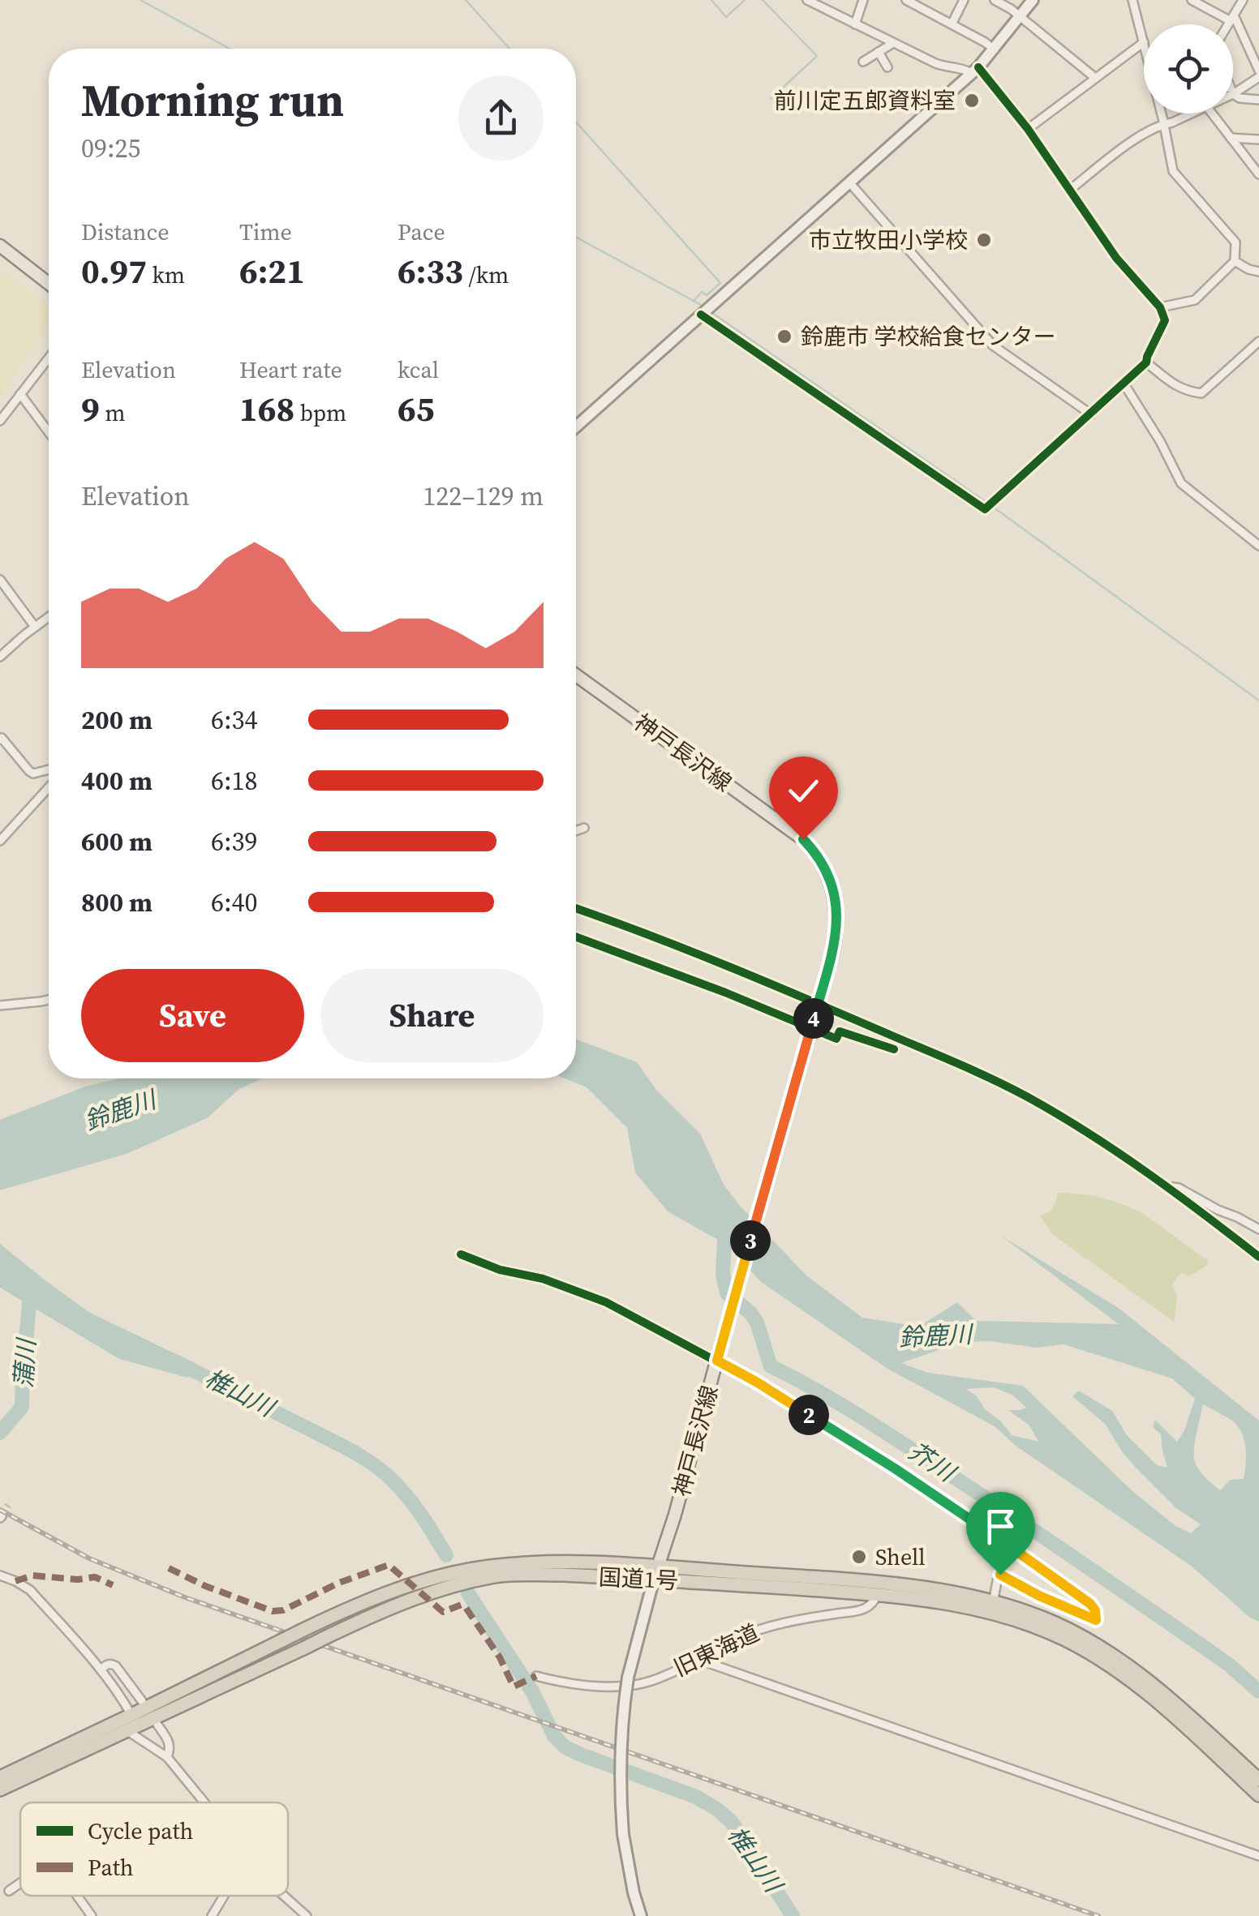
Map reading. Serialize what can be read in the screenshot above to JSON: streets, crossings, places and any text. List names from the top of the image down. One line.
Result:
{"streets":{"highway":["国道1号"],"main road":["神戸長沢線"],"street":["旧東海道"]},"crossings":[["神戸長沢線","国道1号"],["国道1号","旧東海道"]],"water":["鈴鹿川","蒲川","椎山川","芥川"],"places":["前川定五郎資料室","市立牧田小学校","鈴鹿市 学校給食センター","Shell"],"legend":["Cycle path","Path"],"page":{"heading":["Morning run","09:25"],"stats":[["Distance","0.97 km"],["Time","6:21"],["Pace","6:33 /km"],["Elevation","9 m"],["Heart rate","168 bpm"],["kcal","65"]],"chart":["Elevation","122–129 m"],"list":[{"name":"200 m","note":"6:34"},{"name":"400 m","note":"6:18"},{"name":"600 m","note":"6:39"},{"name":"800 m","note":"6:40"}],"buttons":["Save","Share"],"pins":["4","3","2"]}}
